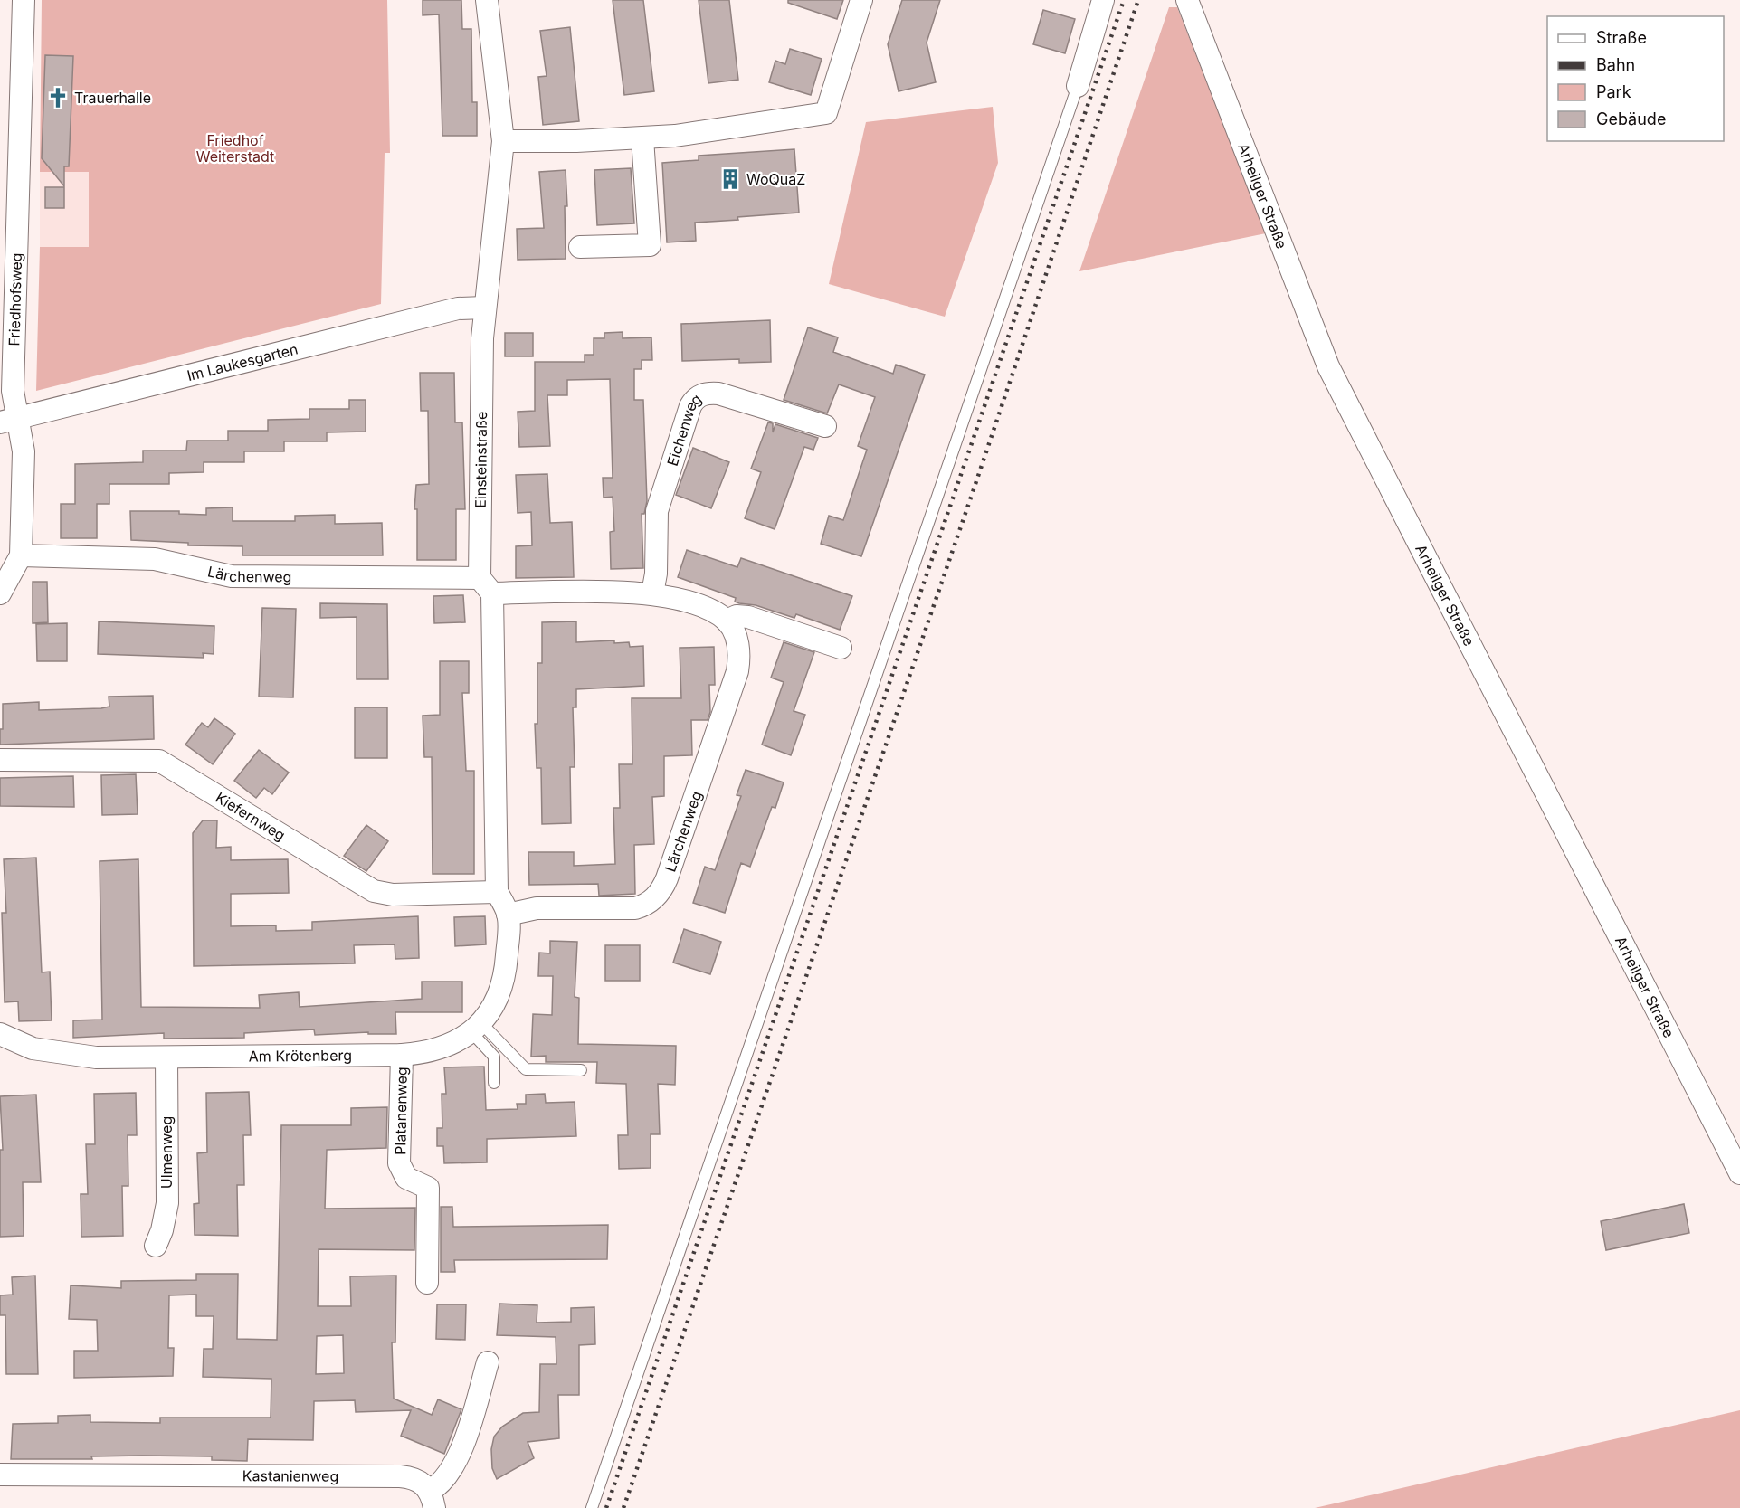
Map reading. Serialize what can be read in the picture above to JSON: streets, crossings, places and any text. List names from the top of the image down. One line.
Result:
{"streets":{"street":["Arheilger Straße","Friedhofsweg","Im Laukesgarten","Eichenweg","Einsteinstraße","Lärchenweg","Kiefernweg","Am Krötenberg","Platanenweg","Ulmenweg","Kastanienweg"]},"crossings":[["Friedhofsweg","Im Laukesgarten"],["Friedhofsweg","Lärchenweg"],["Im Laukesgarten","Einsteinstraße"],["Eichenweg","Lärchenweg"],["Einsteinstraße","Lärchenweg"],["Einsteinstraße","Kiefernweg"],["Einsteinstraße","Am Krötenberg"],["Lärchenweg","Am Krötenberg"],["Am Krötenberg","Platanenweg"],["Am Krötenberg","Ulmenweg"]],"parks":["Friedhof Weiterstadt"],"places":{"church":["Trauerhalle"],"building":["WoQuaZ"]},"legend":["Straße","Bahn","Park","Gebäude"]}
